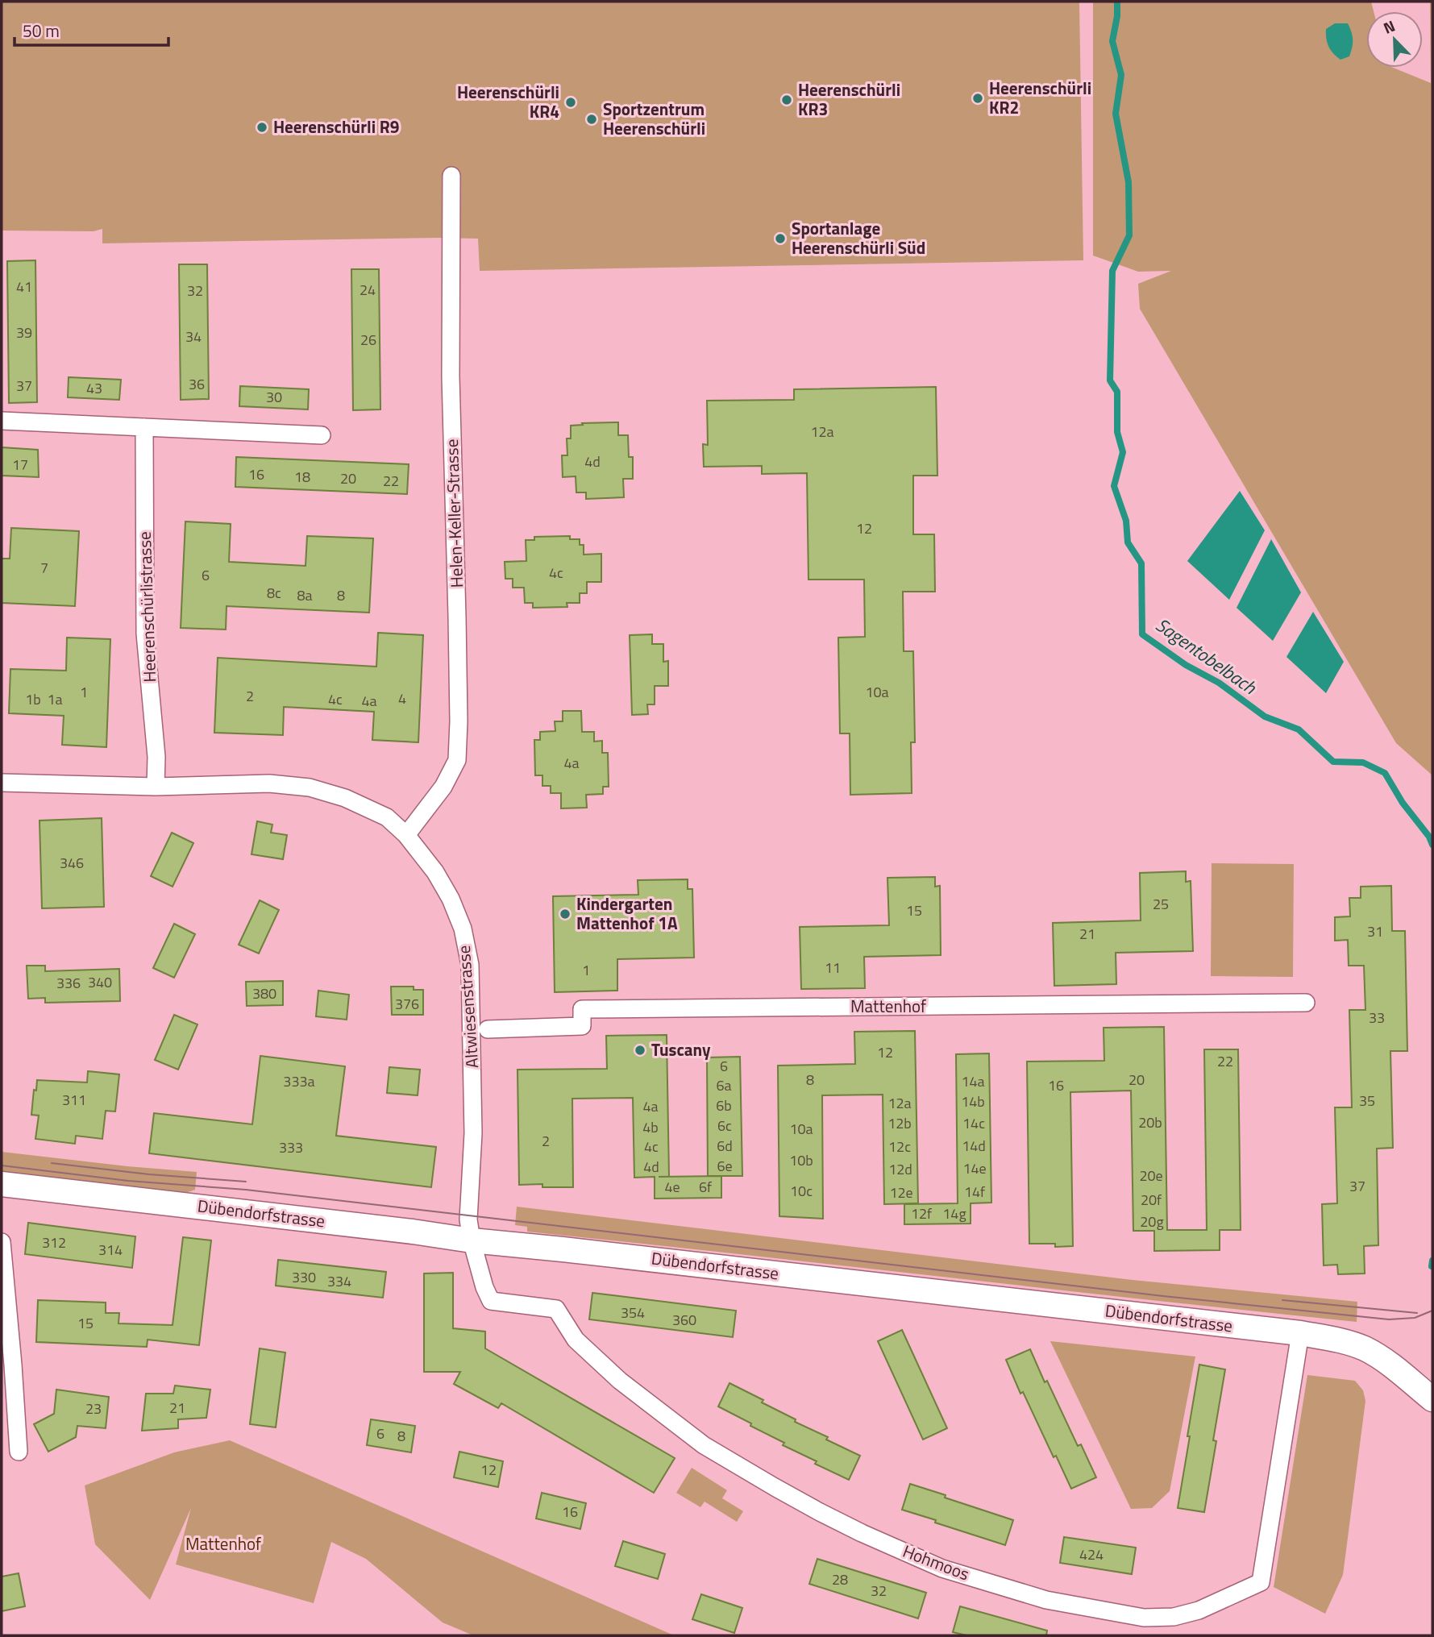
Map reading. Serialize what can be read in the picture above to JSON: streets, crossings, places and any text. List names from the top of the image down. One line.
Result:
{"streets":{"street":["Helen-Keller-Strasse","Heerenschürlistrasse","Altwiesenstrasse","Mattenhof","Dübendorfstrasse","Hohmoos"]},"crossings":[["Helen-Keller-Strasse","Altwiesenstrasse"],["Heerenschürlistrasse","Altwiesenstrasse"],["Altwiesenstrasse","Dübendorfstrasse"],["Altwiesenstrasse","Hohmoos"],["Dübendorfstrasse","Hohmoos"]],"water":["Sagentobelbach"],"parks":["Mattenhof"],"places":["Heerenschürli KR2","Heerenschürli KR3","Heerenschürli KR4","Sportzentrum Heerenschürli","Heerenschürli R9","Sportanlage Heerenschürli Süd","Kindergarten Mattenhof 1A","Tuscany"],"house_numbers":["41","24","32","39","34","26","36","37","43","30","12a","4d","17","16","18","20","22","12","7","4c","6","8c","8a","8","1","10a","2","4","1b","1a","4c","4a","4a","346","25","15","31","21","11","1","340","336","380","376","33","12","22","6","8","20","333a","14a","6a","16","311","35","14b","12a","6b","4a","20b","12b","14c","6c","4b","10a","2","6d","14d","4c","12c","333","10b","6e","4d","14e","12d","20e","37","4e","6f","10c","14f","12e","20f","12f","14g","20g","312","314","330","334","354","360","15","21","23","6","8","12","16","424","28","32"],"scale_bar":"50 m","north":"top left"}
